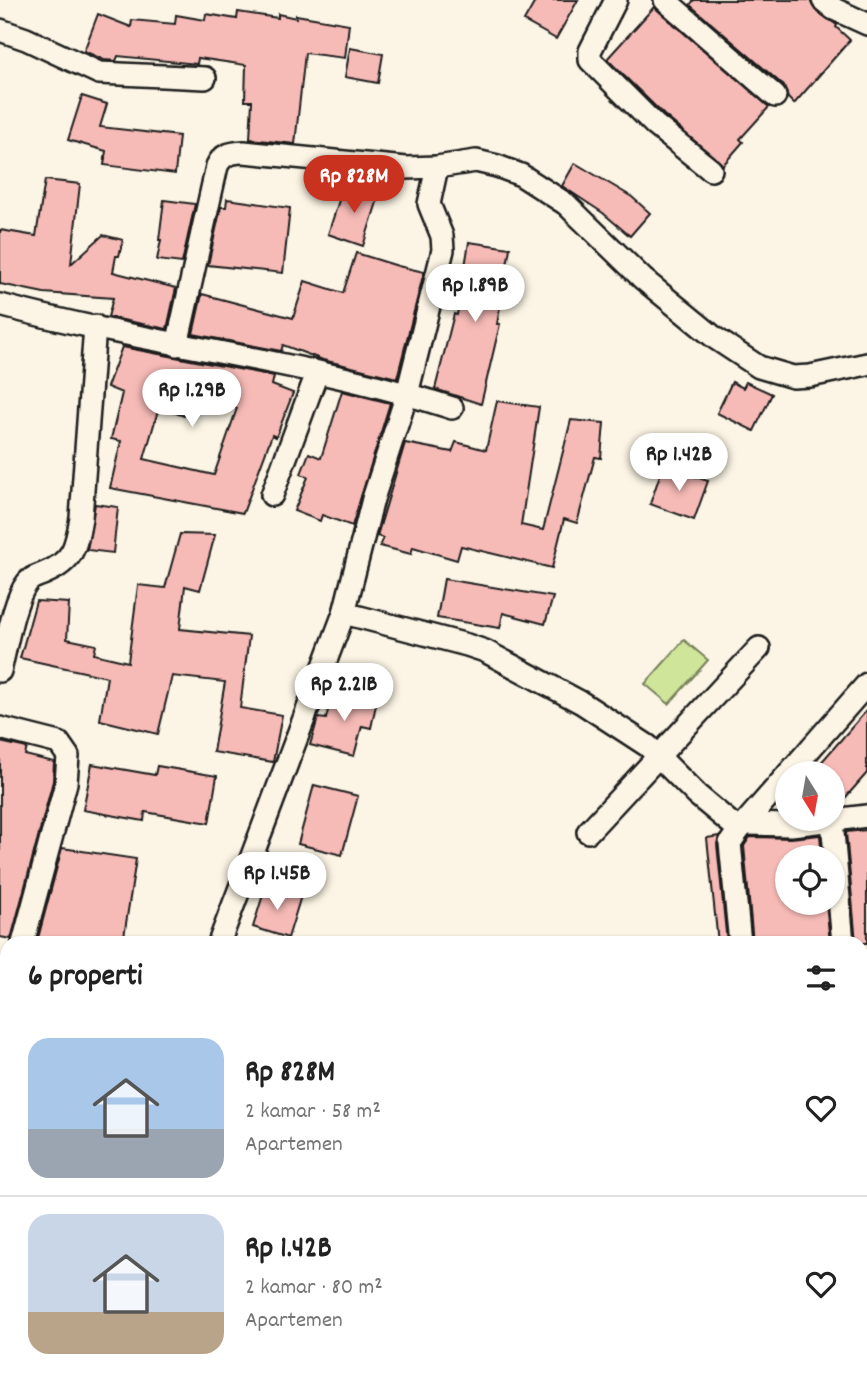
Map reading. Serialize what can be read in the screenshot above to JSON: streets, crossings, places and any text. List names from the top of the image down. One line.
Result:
{"north":"bottom","page":{"price":["Rp 828M","Rp 1.89B","Rp 1.29B","Rp 1.42B","Rp 2.21B","Rp 1.45B"],"heading":"6 properti","list":[{"name":"Rp 828M","note":"2 kamar · 58 m² · Apartemen"},{"name":"Rp 1.42B","note":"2 kamar · 80 m² · Apartemen"}]}}
